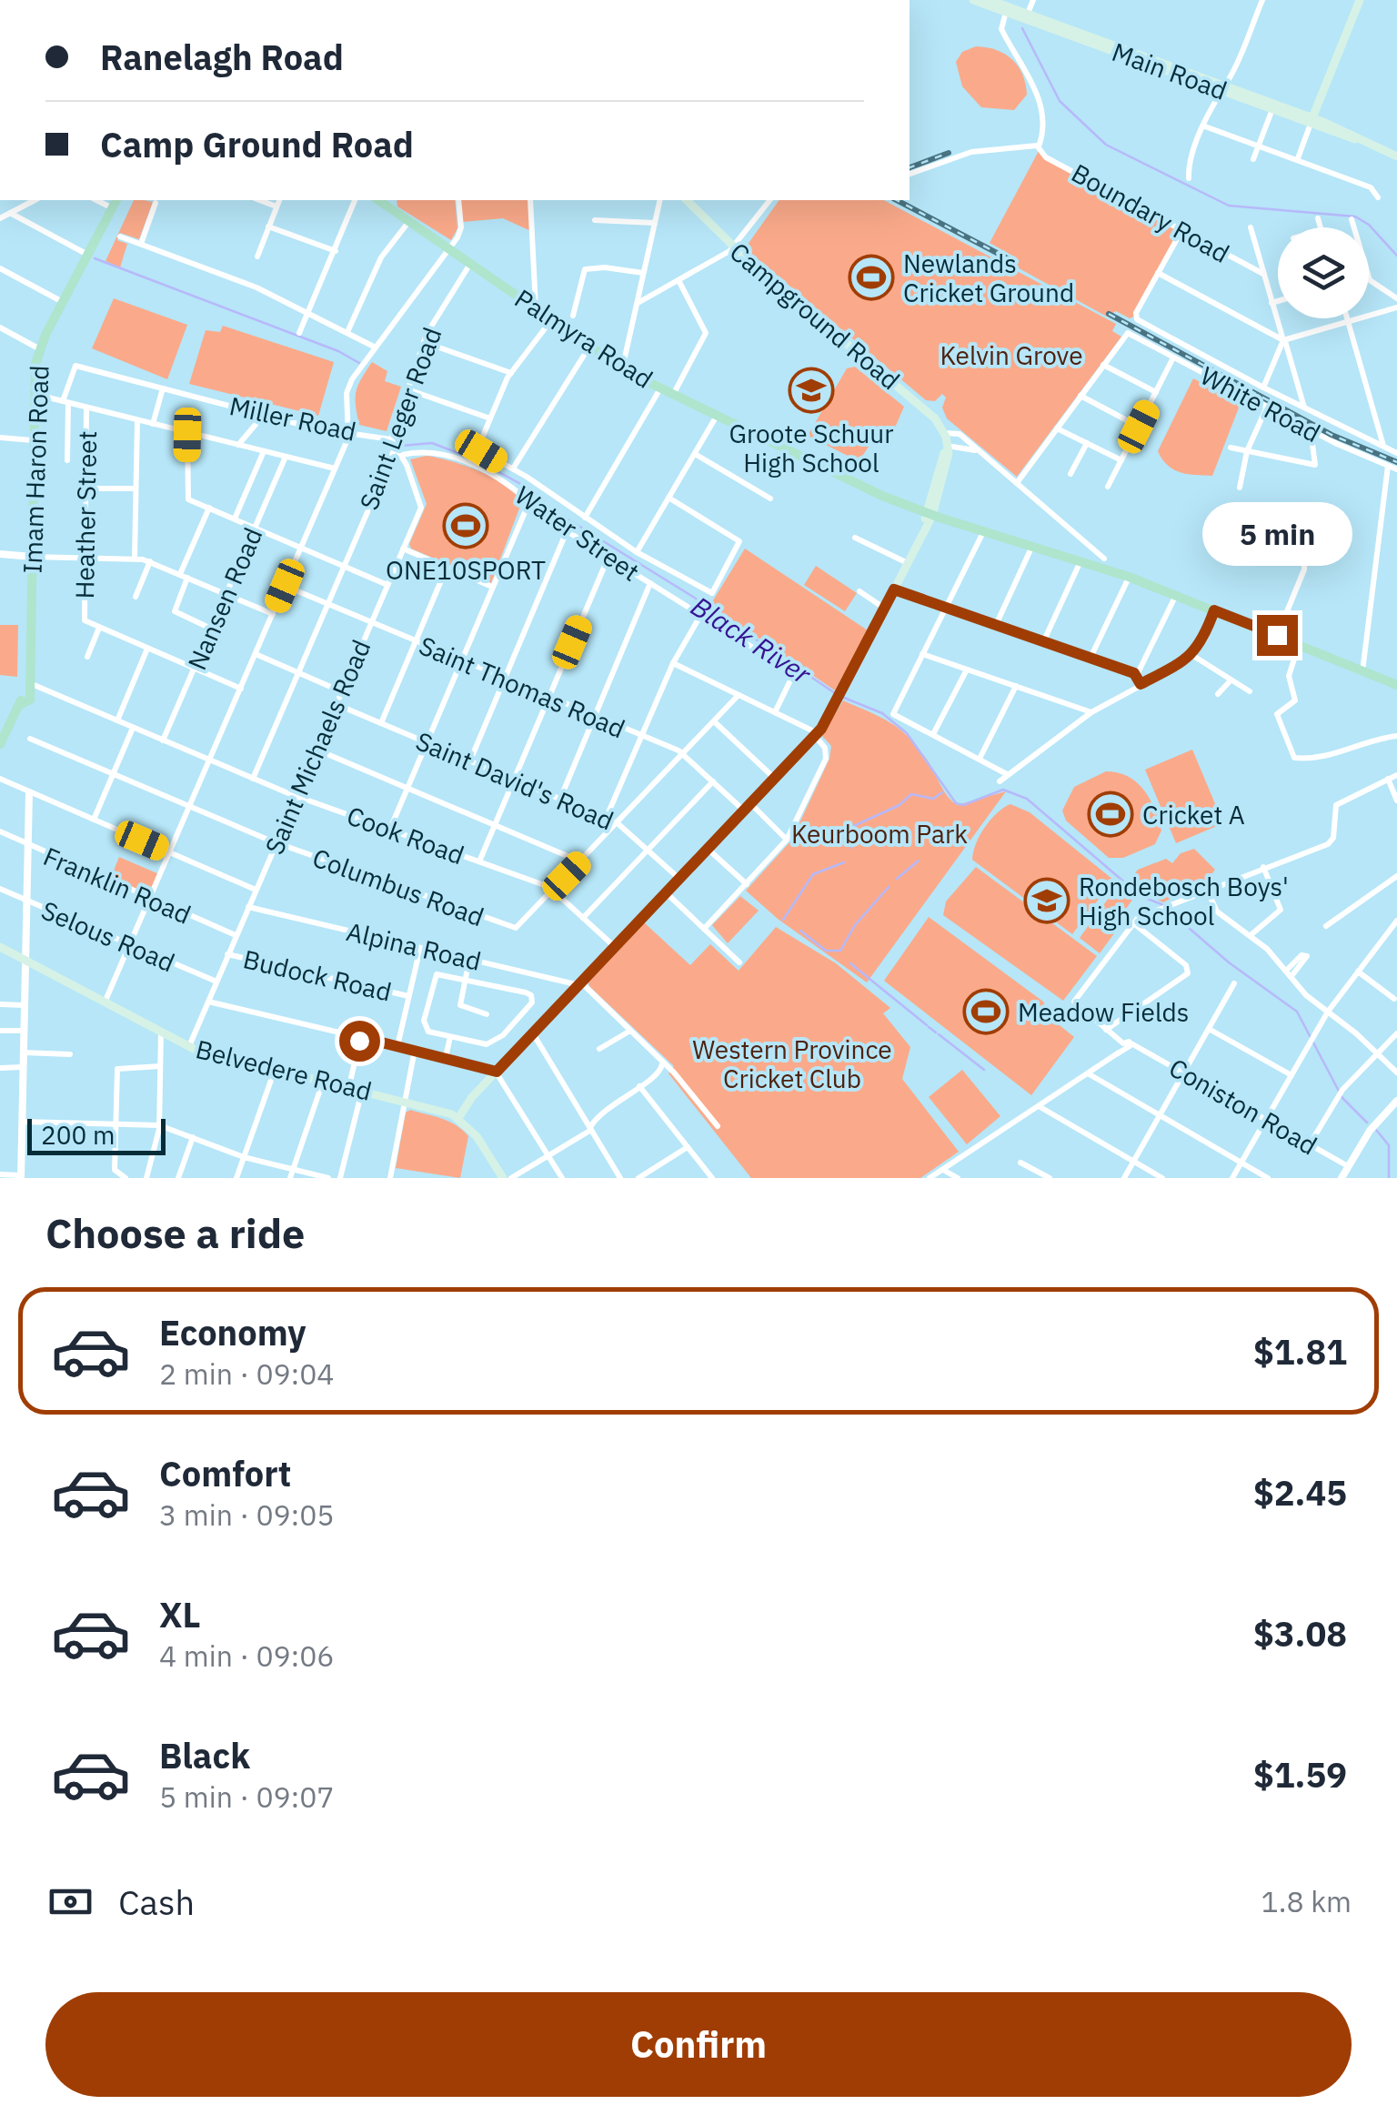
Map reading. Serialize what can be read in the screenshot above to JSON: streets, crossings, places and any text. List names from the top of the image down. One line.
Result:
{"streets":{"main road":["Main Road","Campground Road","Palmyra Road","Imam Haron Road","Belvedere Road"],"street":["Boundary Road","White Road","Miller Road","Saint Leger Road","Heather Street","Water Street","Nansen Road","Saint Thomas Road","Saint Michaels Road","Saint David's Road","Cook Road","Franklin Road","Columbus Road","Selous Road","Alpina Road","Budock Road","Coniston Road"]},"crossings":[["Campground Road","Palmyra Road"],["Campground Road","Saint Thomas Road"],["Campground Road","Saint David's Road"],["Campground Road","Cook Road"],["Campground Road","Alpina Road"],["Campground Road","Belvedere Road"],["Palmyra Road","Saint Leger Road"],["Miller Road","Saint Leger Road"],["Saint Leger Road","Saint Thomas Road"],["Saint Leger Road","Saint Michaels Road"],["Saint Leger Road","Cook Road"],["Imam Haron Road","Cook Road"],["Water Street","Saint Michaels Road"],["Nansen Road","Cook Road"],["Saint Thomas Road","Saint Michaels Road"],["Saint Michaels Road","Saint David's Road"],["Saint Michaels Road","Cook Road"],["Saint Michaels Road","Franklin Road"],["Saint Michaels Road","Columbus Road"],["Saint Michaels Road","Selous Road"],["Saint Michaels Road","Alpina Road"],["Saint Michaels Road","Budock Road"],["Saint Michaels Road","Belvedere Road"],["Cook Road","Columbus Road"]],"water":["Black River"],"parks":["Kelvin Grove","Keurboom Park","Western Province Cricket Club"],"places":{"sports":["Newlands Cricket Ground","ONE10SPORT","Cricket A","Meadow Fields"],"school or university":["Groote Schuur High School","Rondebosch Boys' High School"]},"scale_bar":"200 m","page":{"banner":["Ranelagh Road","Camp Ground Road"],"bubble":"5 min","scale":"200 m","heading":"Choose a ride","list":[{"name":"Economy","note":"2 min · 09:04","value":"$1.81"},{"name":"Comfort","note":"3 min · 09:05","value":"$2.45"},{"name":"XL","note":"4 min · 09:06","value":"$3.08"},{"name":"Black","note":"5 min · 09:07","value":"$1.59"}],"pay":["Cash","1.8 km"],"buttons":"Confirm"}}
